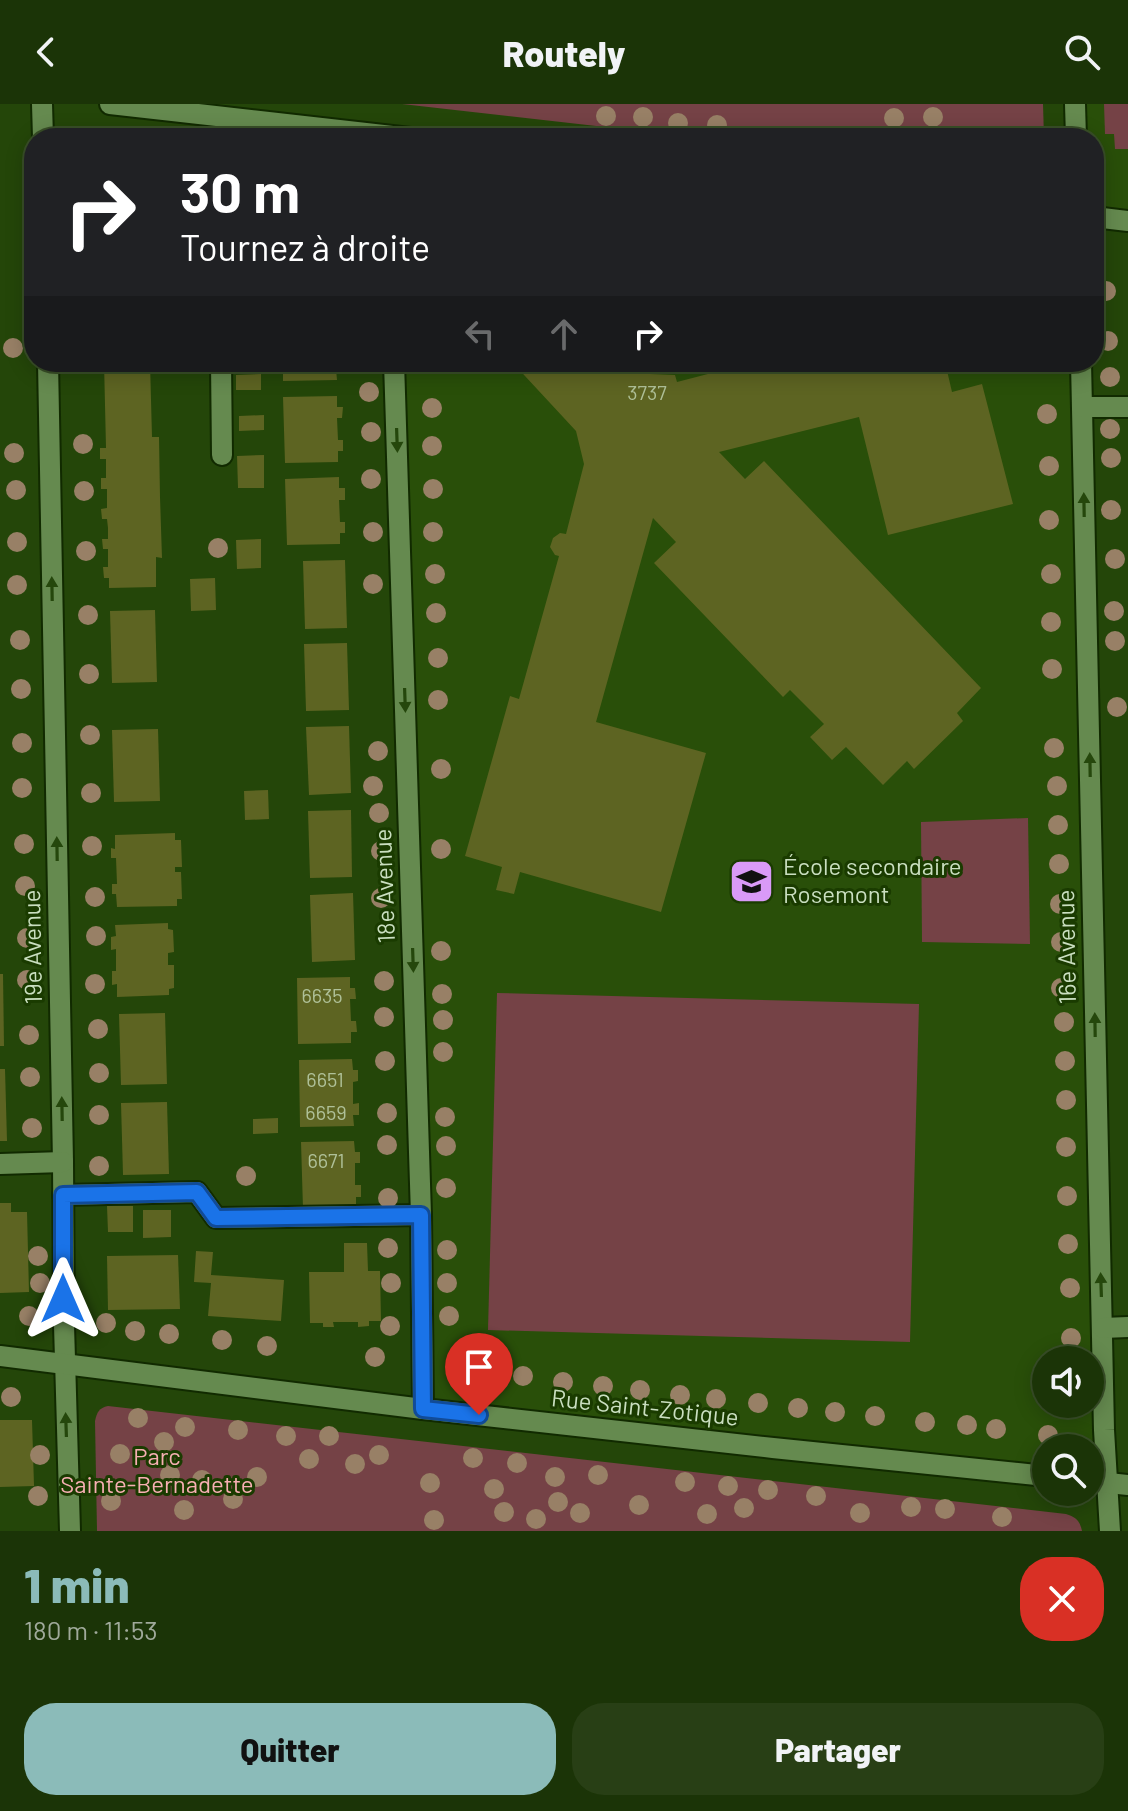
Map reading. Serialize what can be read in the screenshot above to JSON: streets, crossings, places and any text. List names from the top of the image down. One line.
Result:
{"streets":{"street":["18e Avenue","19e Avenue","16e Avenue","Rue Saint-Zotique"]},"crossings":[["18e Avenue","Rue Saint-Zotique"],["19e Avenue","Rue Saint-Zotique"]],"one_way":["18e Avenue","19e Avenue","16e Avenue"],"parks":["Parc Sainte-Bernadette"],"places":{"school or university":["École secondaire Rosemont"]},"house_numbers":["3737","6635","6651","6659","6671"],"page":{"header":"Routely","turn":["30 m","Tournez à droite"],"heading":["1 min","180 m · 11:53"],"buttons":["Quitter","Partager"]}}
